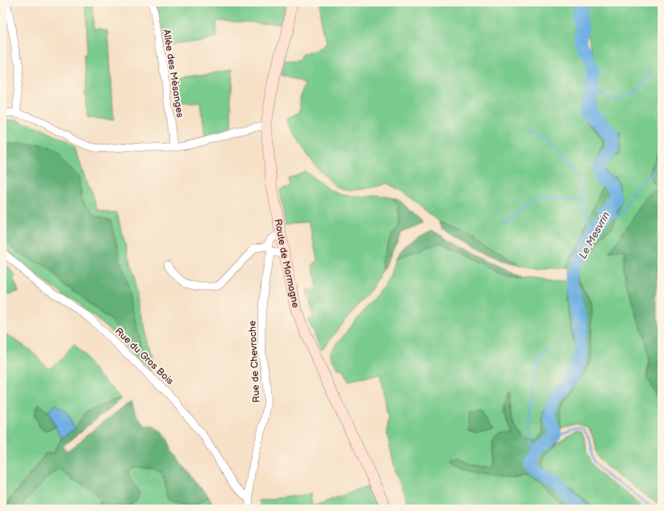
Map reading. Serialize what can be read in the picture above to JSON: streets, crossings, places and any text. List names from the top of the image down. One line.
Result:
{"streets":{"main road":["Route de Marmagne"],"street":["Allée des Mésanges","Rue du Gros Bois","Rue de Chevroche"]},"crossings":[["Rue du Gros Bois","Rue de Chevroche"]],"water":["Le Mesvrin"]}
